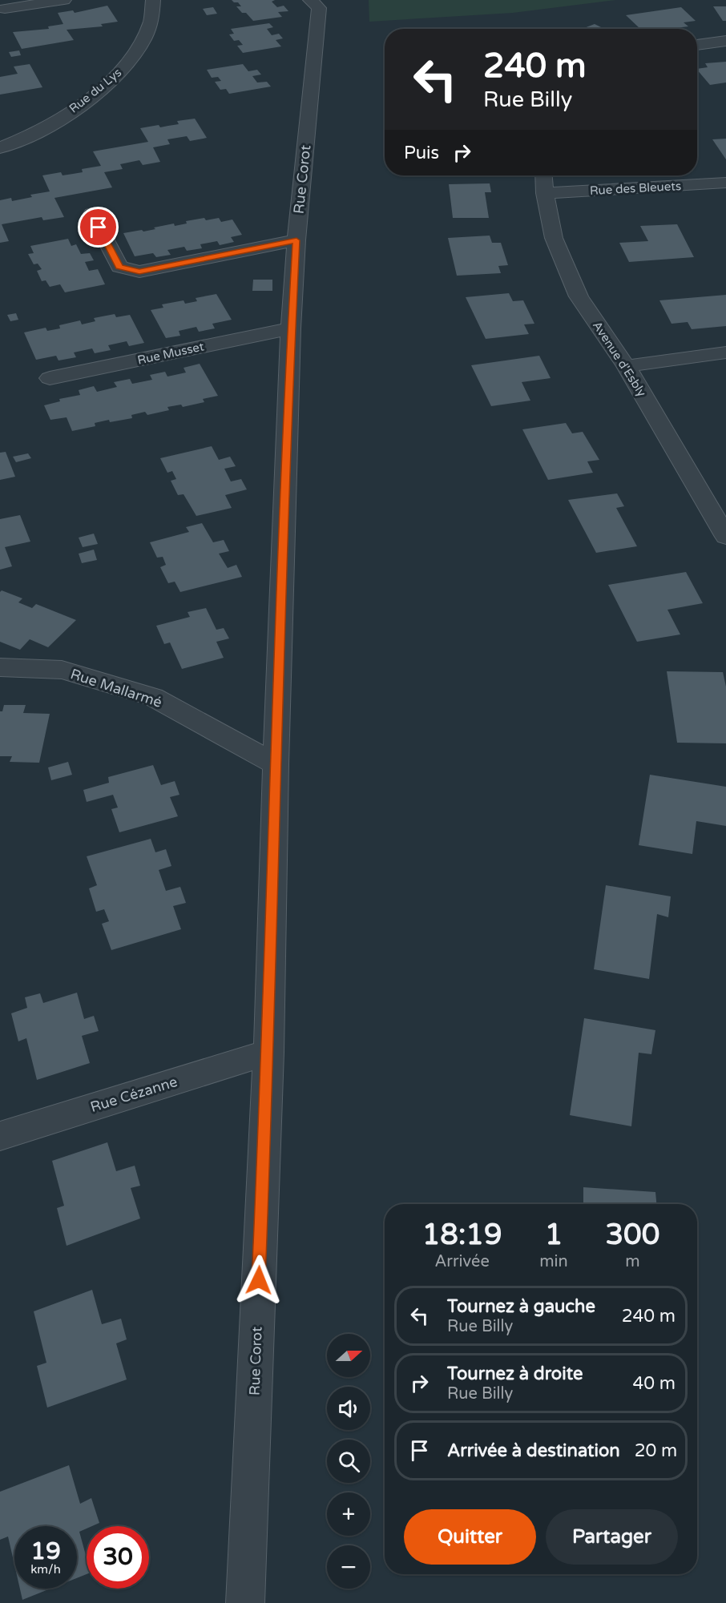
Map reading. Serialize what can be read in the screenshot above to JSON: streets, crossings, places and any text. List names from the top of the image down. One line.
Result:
{"streets":{"street":["Rue du Lys","Rue Corot","Rue des Bleuets","Rue Musset","Avenue d'Esbly","Rue Mallarmé","Rue Cézanne"]},"crossings":[["Rue Corot","Rue Musset"],["Rue Corot","Rue Mallarmé"],["Rue Corot","Rue Cézanne"],["Rue des Bleuets","Avenue d'Esbly"]],"north":"right","page":{"turn":["240 m","Rue Billy"],"then":"Puis","eta":["18:19","Arrivée","1","min","300","m"],"list":[{"name":"Tournez à gauche","note":"Rue Billy","value":"240 m"},{"name":"Tournez à droite","note":"Rue Billy","value":"40 m"},{"name":"Arrivée à destination","value":"20 m"}],"map_buttons":["+","−"],"buttons":["Quitter","Partager"],"speed":"19 km/h","limit":"30"}}
